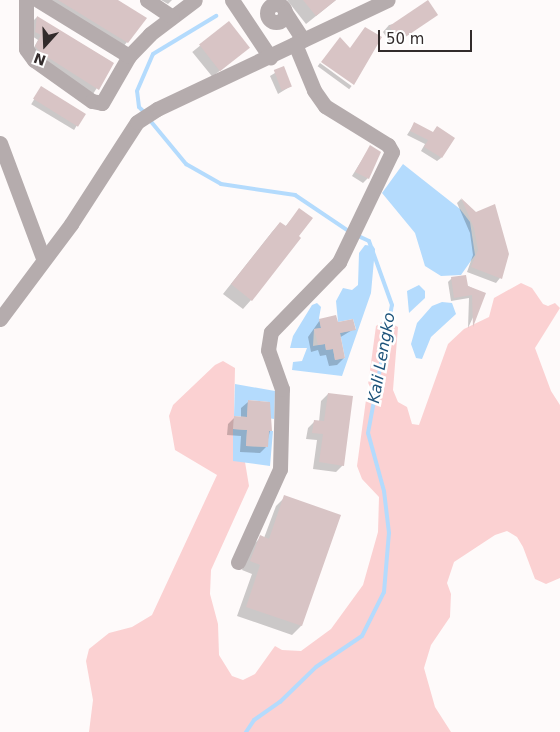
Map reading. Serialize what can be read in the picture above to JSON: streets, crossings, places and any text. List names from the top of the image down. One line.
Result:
{"water":["Kali Lengko"],"scale_bar":"50 m","north":"bottom"}
